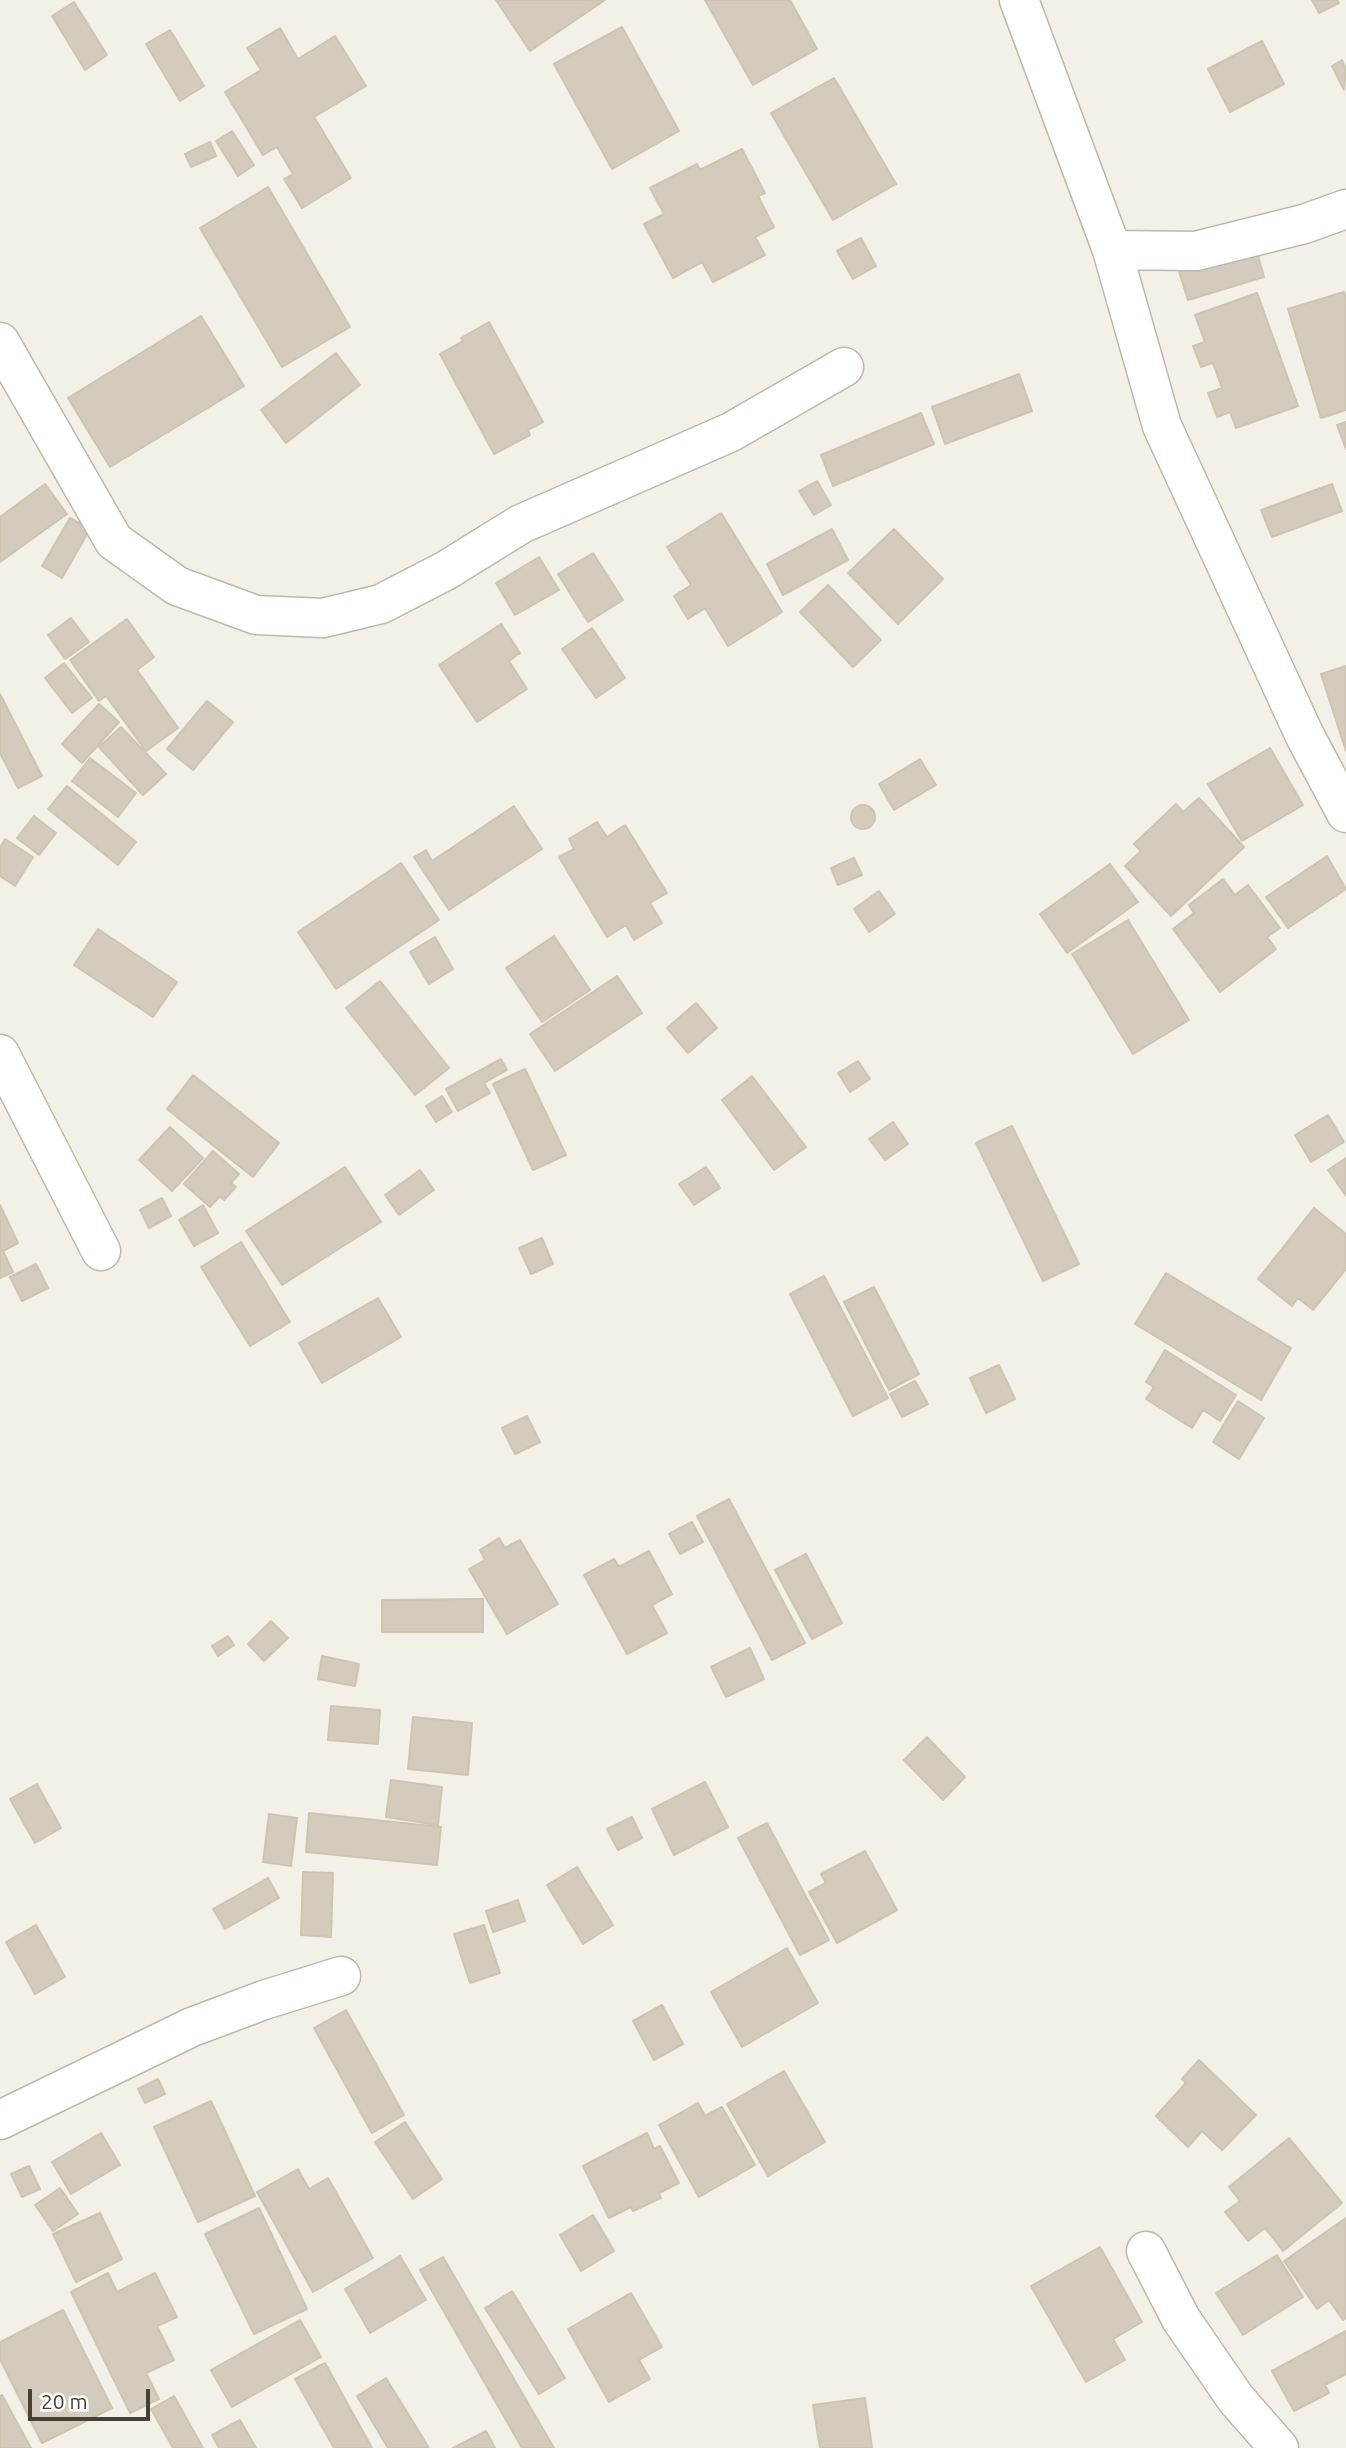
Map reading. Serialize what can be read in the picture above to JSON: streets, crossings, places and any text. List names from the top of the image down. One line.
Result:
{"scale_bar":"20 m"}
